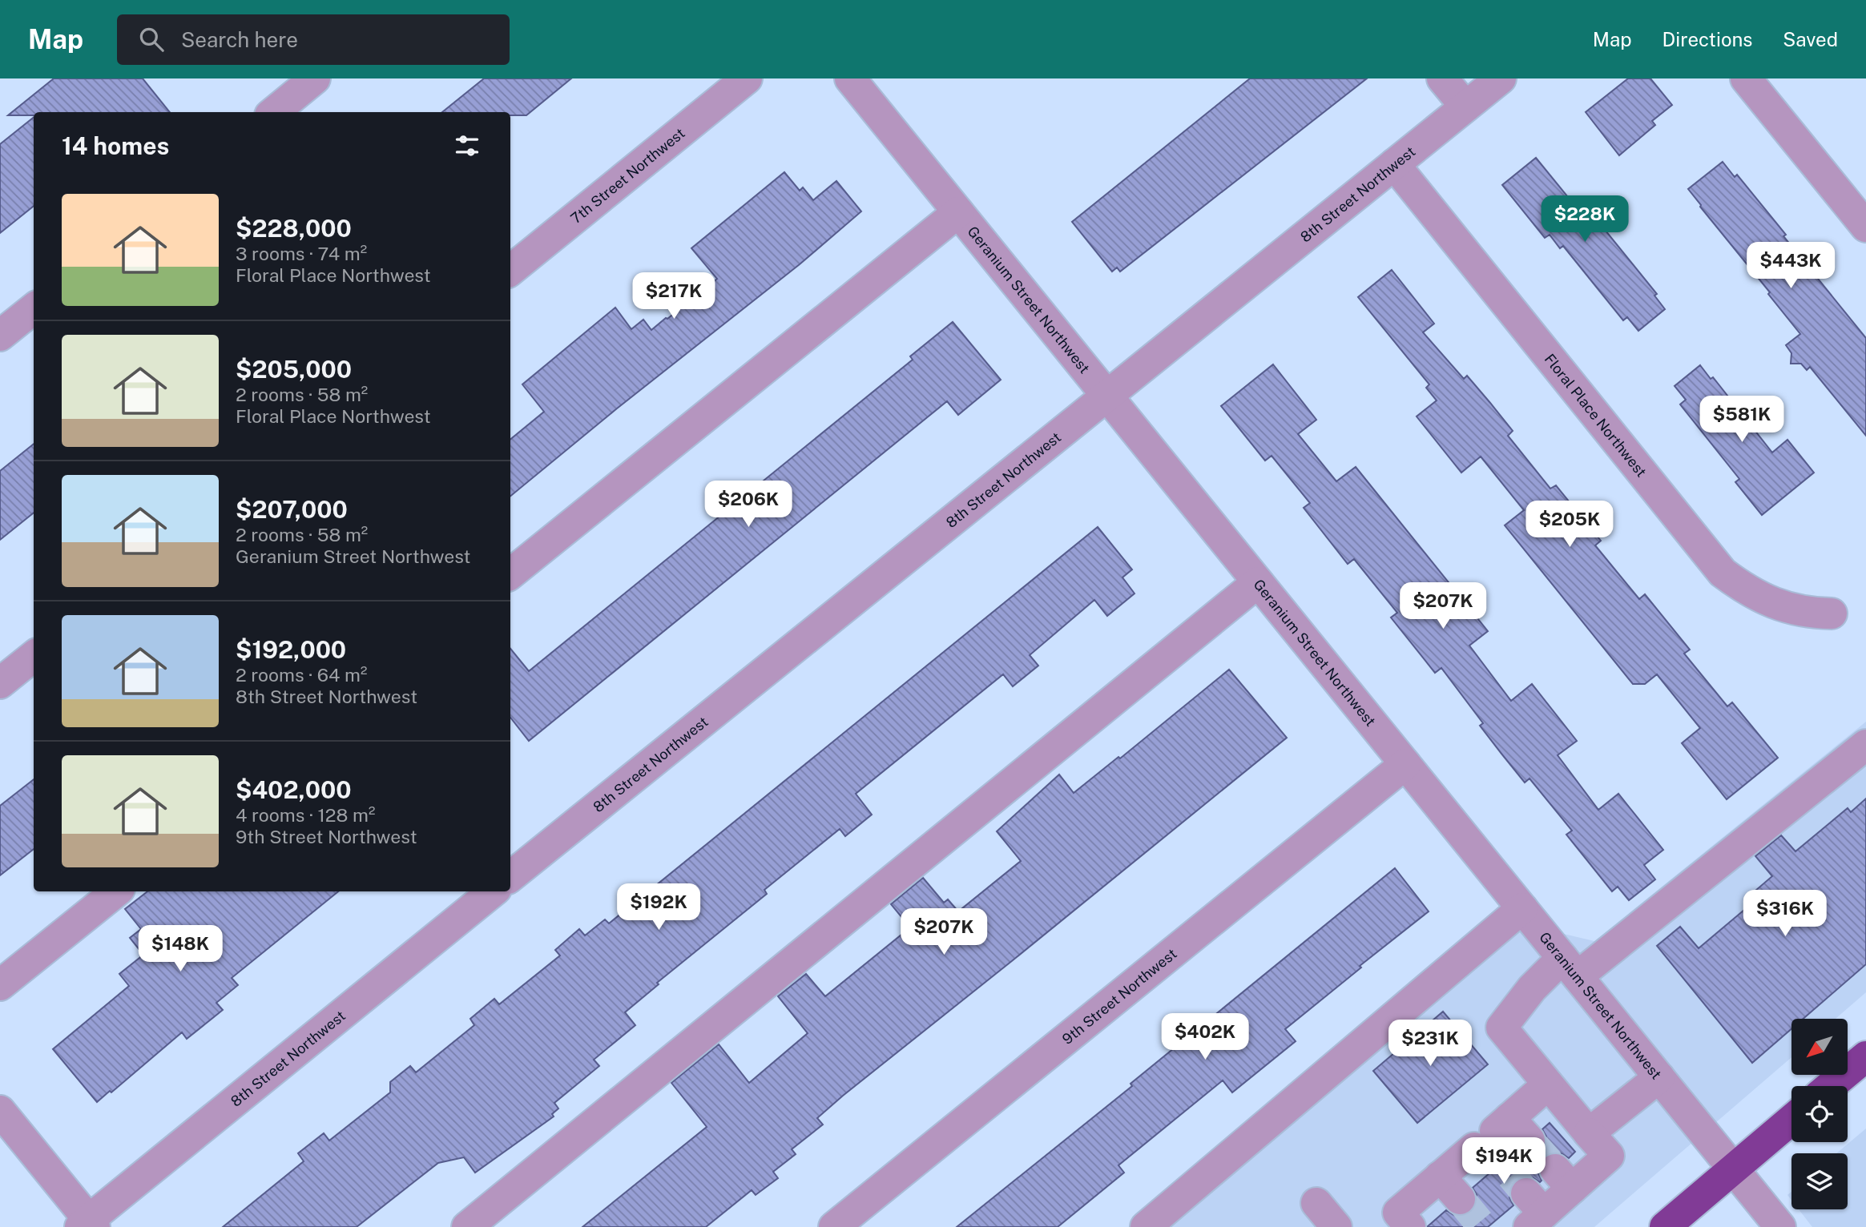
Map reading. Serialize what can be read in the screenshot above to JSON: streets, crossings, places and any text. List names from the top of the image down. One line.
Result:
{"streets":{"street":["7th Street Northwest","8th Street Northwest","Geranium Street Northwest","Floral Place Northwest","9th Street Northwest"]},"crossings":[["8th Street Northwest","Geranium Street Northwest"],["8th Street Northwest","Floral Place Northwest"],["Geranium Street Northwest","9th Street Northwest"]],"north":"bottom left","page":{"header":"Map","search":"Search here","nav":["Map","Directions","Saved"],"heading":"14 homes","list":[{"name":"$228,000","note":"3 rooms · 74 m² · Floral Place Northwest"},{"name":"$205,000","note":"2 rooms · 58 m² · Floral Place Northwest"},{"name":"$207,000","note":"2 rooms · 58 m² · Geranium Street Northwest"},{"name":"$192,000","note":"2 rooms · 64 m² · 8th Street Northwest"},{"name":"$402,000","note":"4 rooms · 128 m² · 9th Street Northwest"}],"price":["$228K","$443K","$217K","$581K","$206K","$205K","$207K","$192K","$316K","$207K","$148K","$402K","$231K","$194K"]}}
